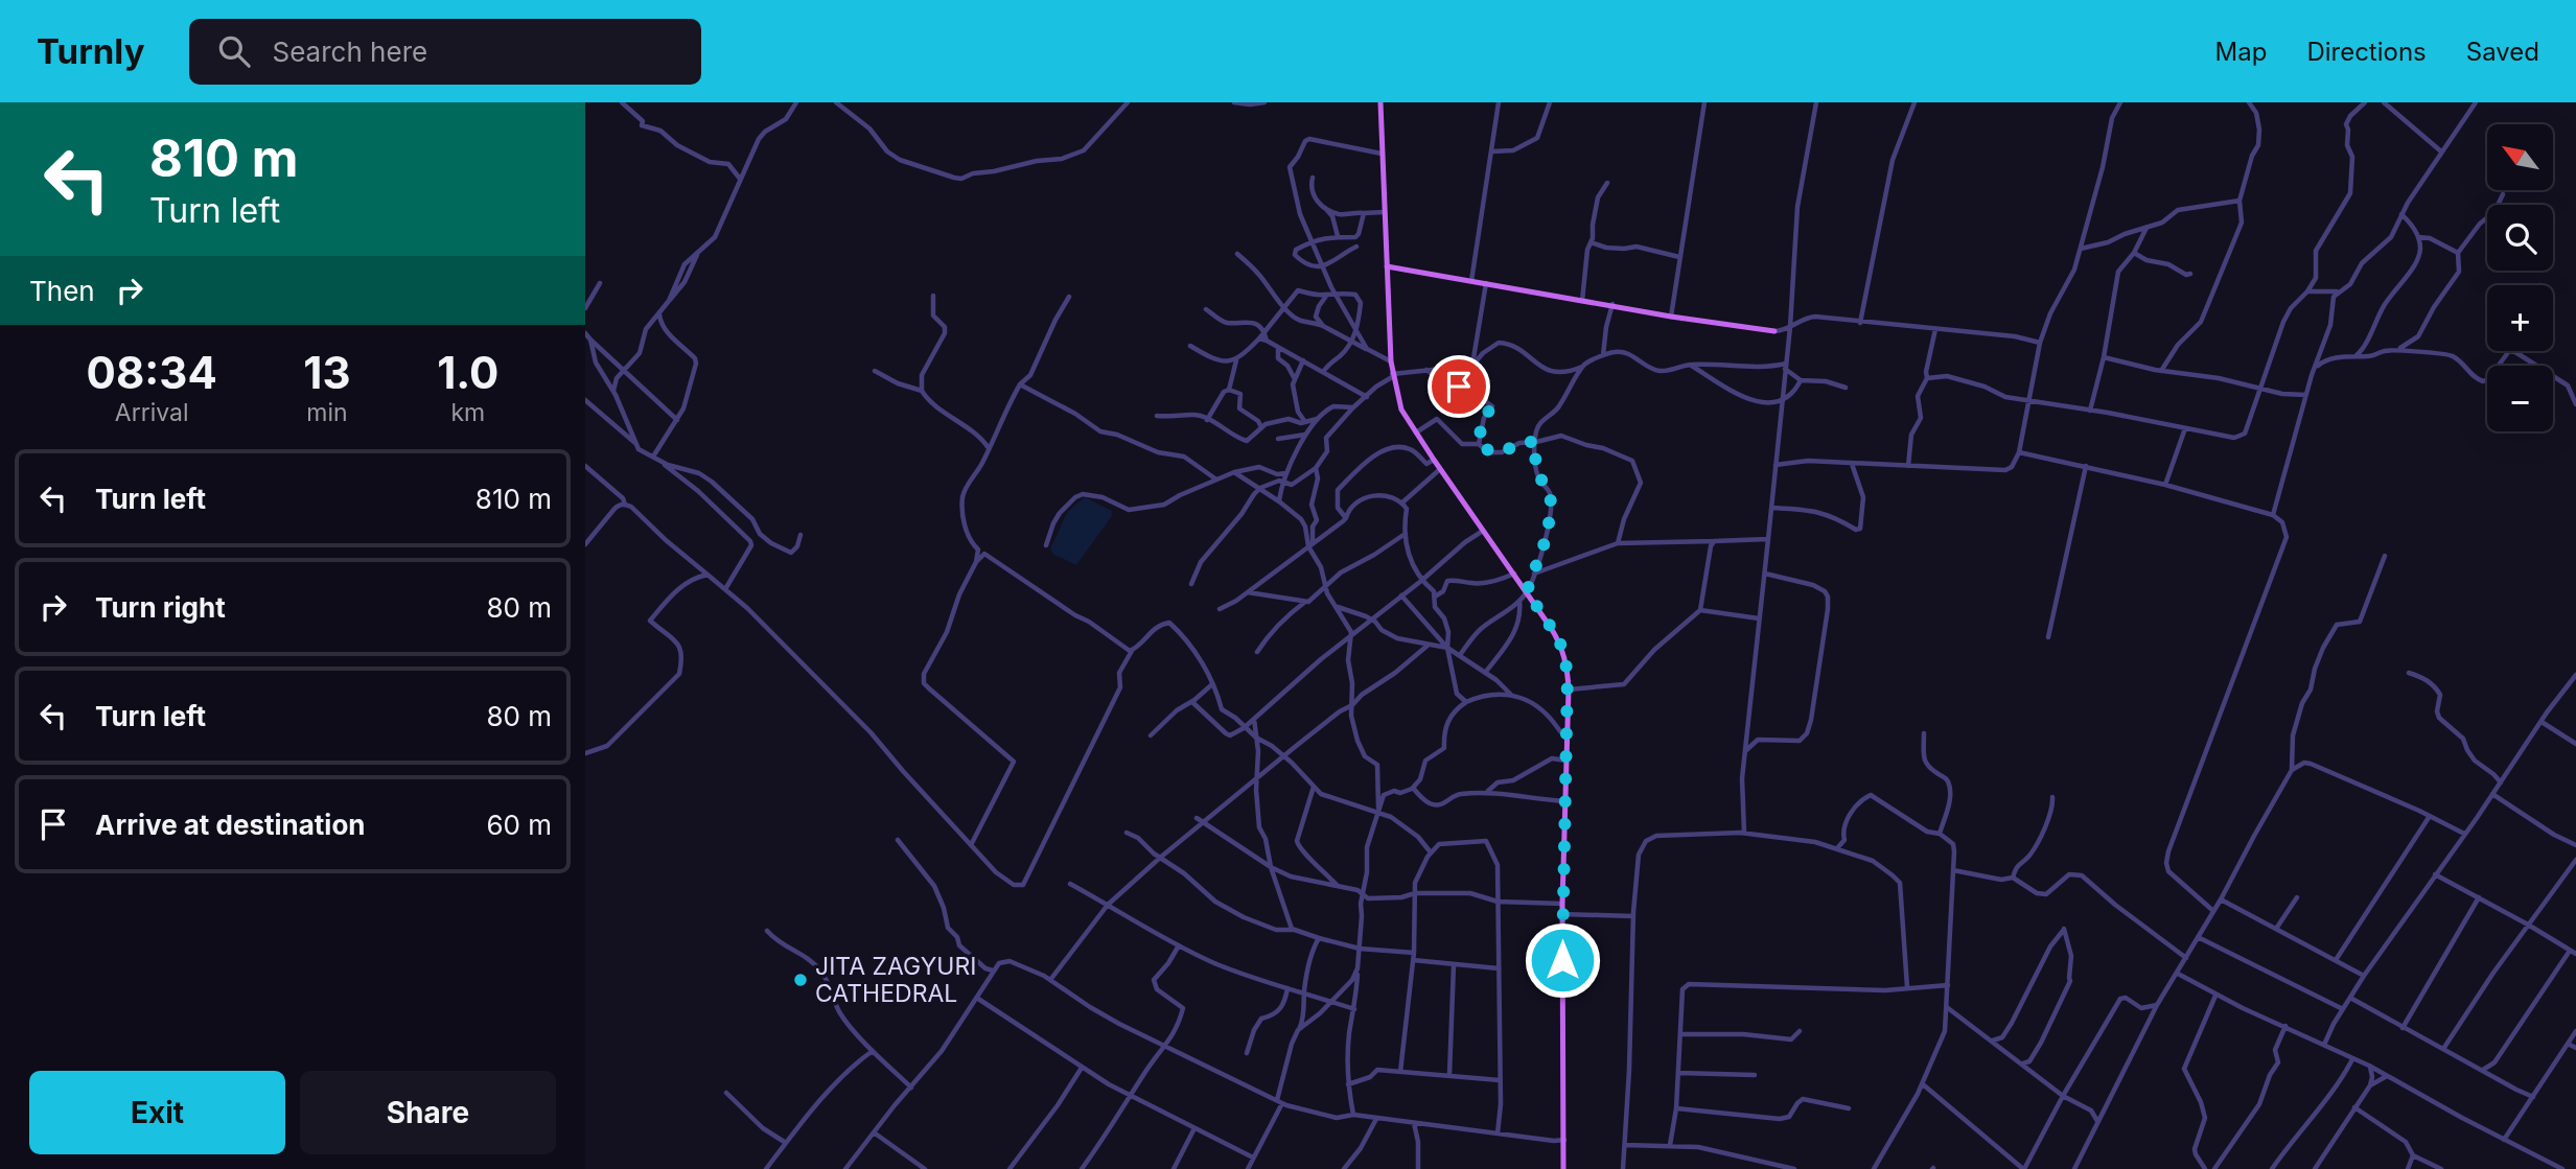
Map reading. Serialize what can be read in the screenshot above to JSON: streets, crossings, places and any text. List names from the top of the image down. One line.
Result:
{"places":["JITA ZAGYURI CATHEDRAL"],"north":"top left","page":{"header":"Turnly","search":"Search here","nav":["Map","Directions","Saved"],"turn":["810 m","Turn left"],"map_buttons":["+","−"],"then":"Then","eta":["08:34","Arrival","13","min","1.0","km"],"list":[{"name":"Turn left","value":"810 m"},{"name":"Turn right","value":"80 m"},{"name":"Turn left","value":"80 m"},{"name":"Arrive at destination","value":"60 m"}],"buttons":["Exit","Share"]}}
